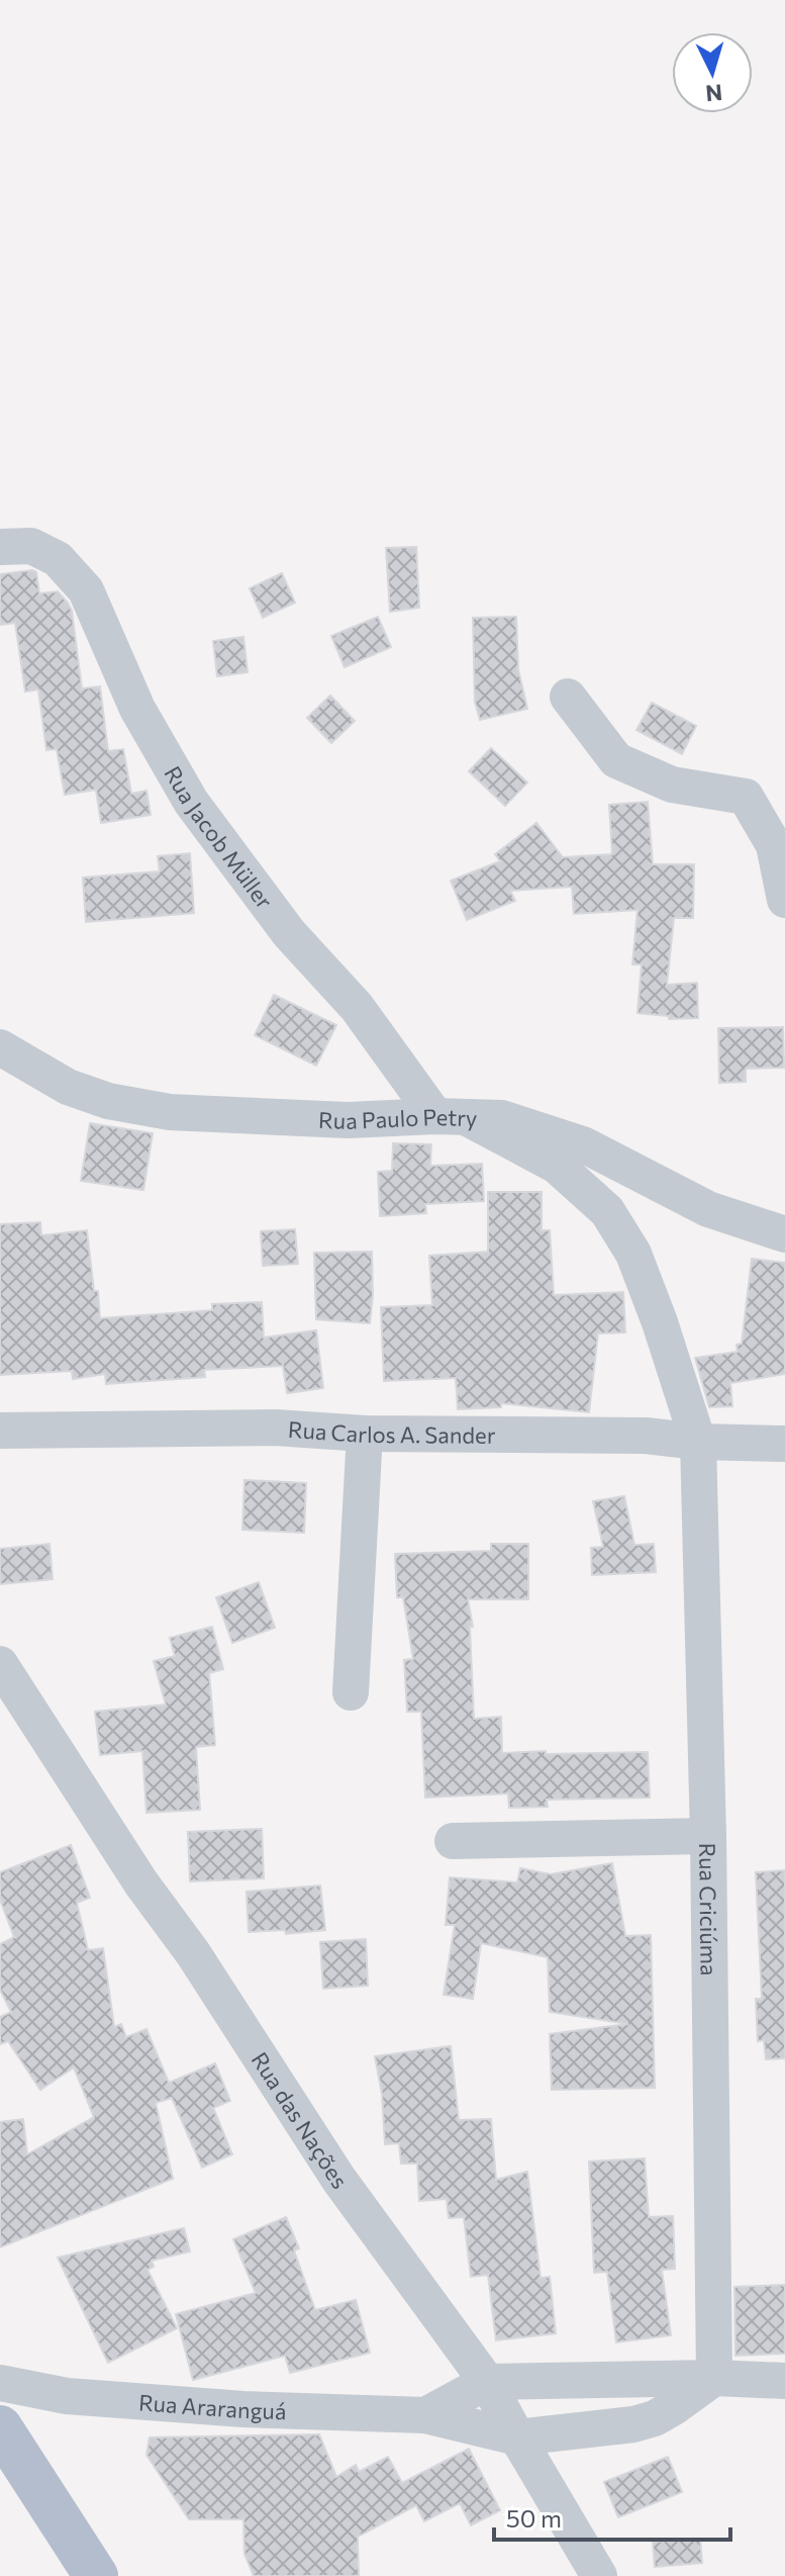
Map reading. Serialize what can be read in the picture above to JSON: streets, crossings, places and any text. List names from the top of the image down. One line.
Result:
{"streets":{"street":["Rua Jacob Müller","Rua Paulo Petry","Rua Carlos A. Sander","Rua Criciúma","Rua das Nações","Rua Araranguá"]},"crossings":[["Rua Jacob Müller","Rua Paulo Petry"],["Rua Jacob Müller","Rua Criciúma"],["Rua Paulo Petry","Rua Criciúma"],["Rua Carlos A. Sander","Rua Criciúma"],["Rua Criciúma","Rua Araranguá"],["Rua das Nações","Rua Araranguá"]],"scale_bar":"50 m","north":"bottom"}
